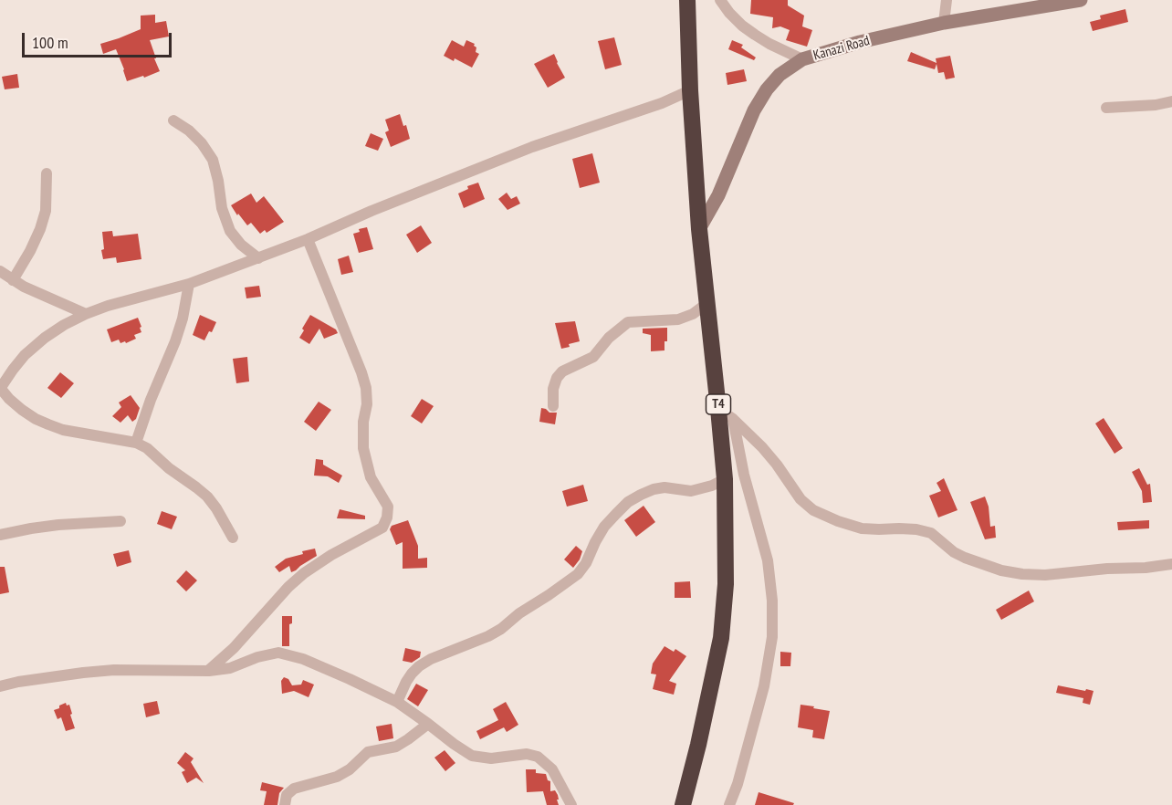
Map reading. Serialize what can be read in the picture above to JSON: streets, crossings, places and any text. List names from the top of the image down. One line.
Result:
{"streets":{"highway":["T4"],"main road":["Kanazi Road"]},"crossings":[["Kanazi Road","T4"]],"scale_bar":"100 m"}
